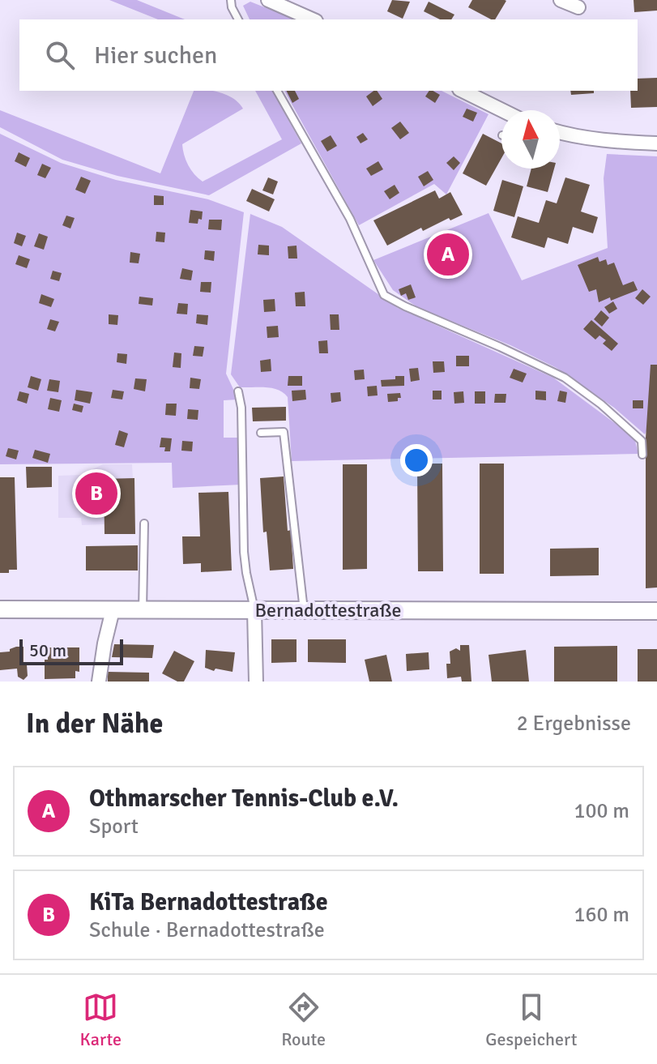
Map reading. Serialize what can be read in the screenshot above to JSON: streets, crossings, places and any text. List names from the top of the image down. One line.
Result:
{"streets":{"street":["Bernadottestraße"]},"scale_bar":"50 m","north":"top","page":{"search":"Hier suchen","pins":["A","B"],"scale":"50 m","heading":["In der Nähe","2 Ergebnisse"],"list":[{"mark":"A","name":"Othmarscher Tennis-Club e.V.","note":"Sport","value":"100 m"},{"mark":"B","name":"KiTa Bernadottestraße","note":"Schule · Bernadottestraße","value":"160 m"}],"nav":["Karte","Route","Gespeichert"]}}
